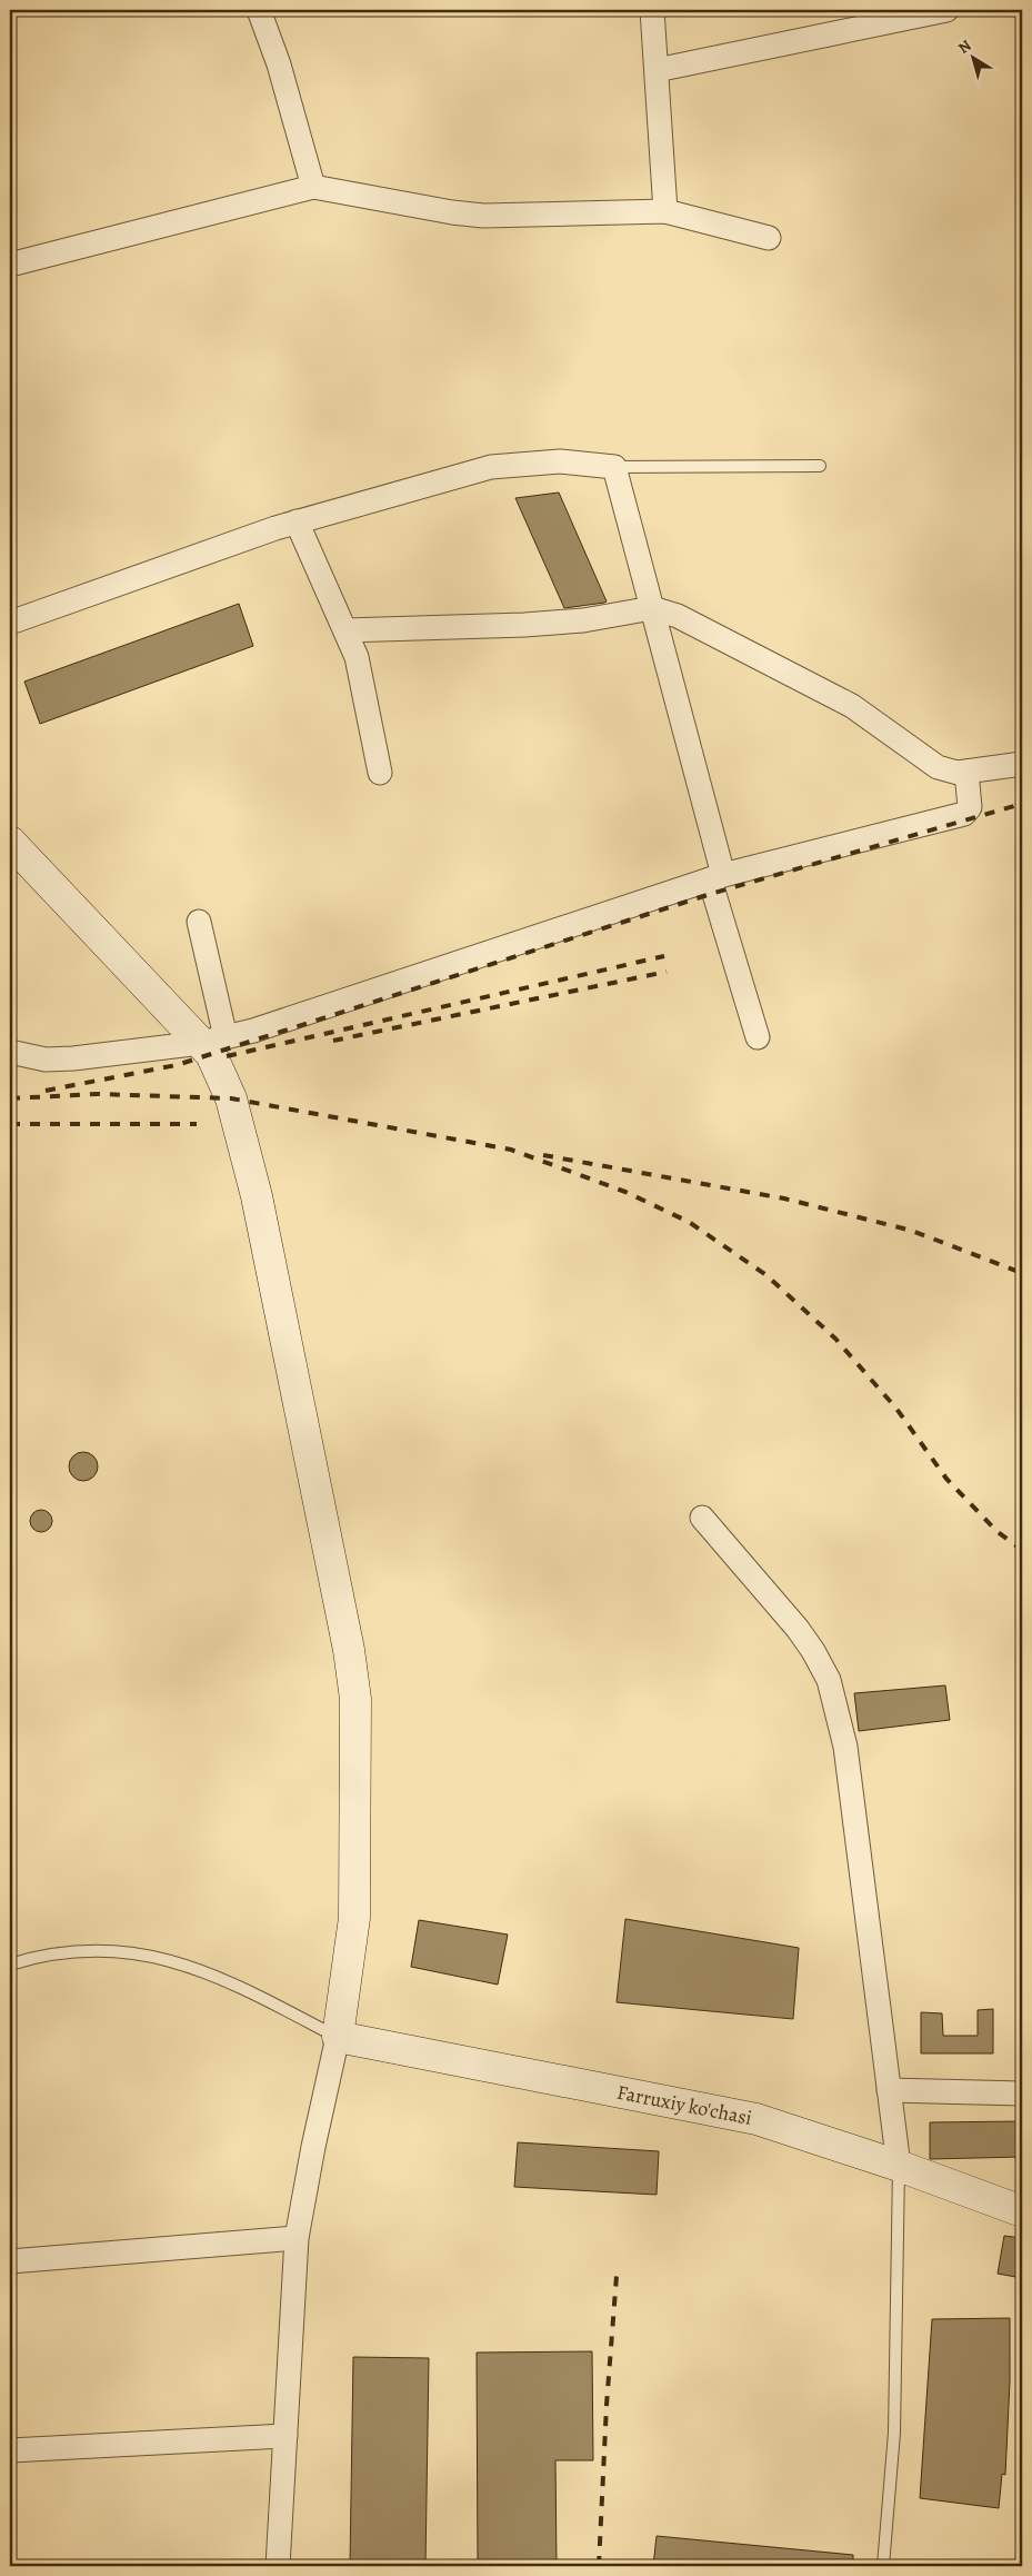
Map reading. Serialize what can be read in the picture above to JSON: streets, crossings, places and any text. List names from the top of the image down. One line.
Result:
{"streets":{"street":["Farruxiy ko'chasi"]},"north":"top left"}
